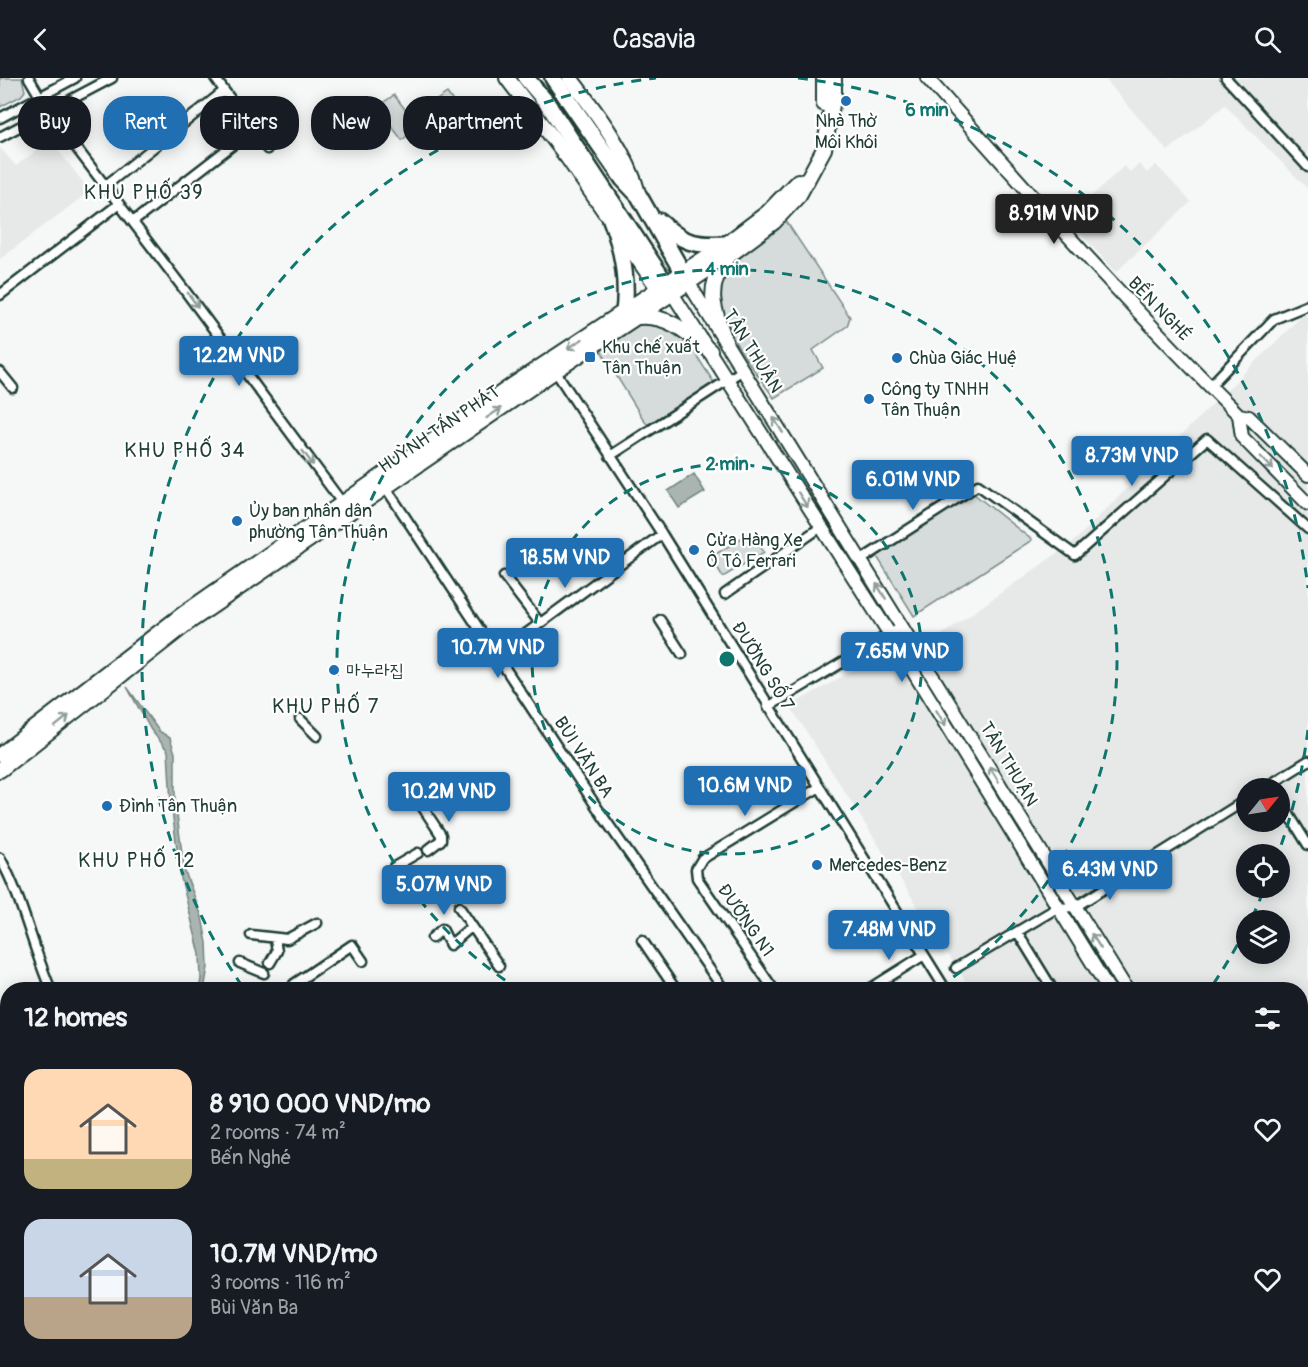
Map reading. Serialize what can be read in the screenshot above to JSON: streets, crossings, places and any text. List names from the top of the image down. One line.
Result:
{"streets":{"main road":["HUỲNH TẤN PHÁT"],"street":["BẾN NGHÉ","TÂN THUẬN","ĐƯỜNG SỐ 7","BÙI VĂN BA","ĐƯỜNG N1"]},"crossings":[["TÂN THUẬN","HUỲNH TẤN PHÁT"],["HUỲNH TẤN PHÁT","ĐƯỜNG SỐ 7"],["HUỲNH TẤN PHÁT","BÙI VĂN BA"],["ĐƯỜNG SỐ 7","ĐƯỜNG N1"]],"districts":["KHU PHỐ 39","KHU PHỐ 34","KHU PHỐ 7","KHU PHỐ 12"],"places":{"other":["Nhà Thờ Môi Khôi","Chùa Giác Huệ","Công ty TNHH Tân Thuận","Ủy ban nhân dân phường Tân Thuận","Cửa Hàng Xe Ô Tô Ferrari","마누라집","Đình Tân Thuận","Mercedes-Benz"],"transit":["Khu chế xuất Tân Thuận"]},"north":"top right","page":{"header":"Casavia","chip":["Buy","Rent","Filters","New","Apartment"],"price":["8.91M VND","12.2M VND","8.73M VND","6.01M VND","18.5M VND","10.7M VND","7.65M VND","10.6M VND","10.2M VND","6.43M VND","5.07M VND","7.48M VND"],"heading":"12 homes","list":[{"name":"8 910 000 VND/mo","note":"2 rooms · 74 m² · Bến Nghé"},{"name":"10.7M VND/mo","note":"3 rooms · 116 m² · Bùi Văn Ba"}]},"rings":["6 min","4 min","2 min"]}
